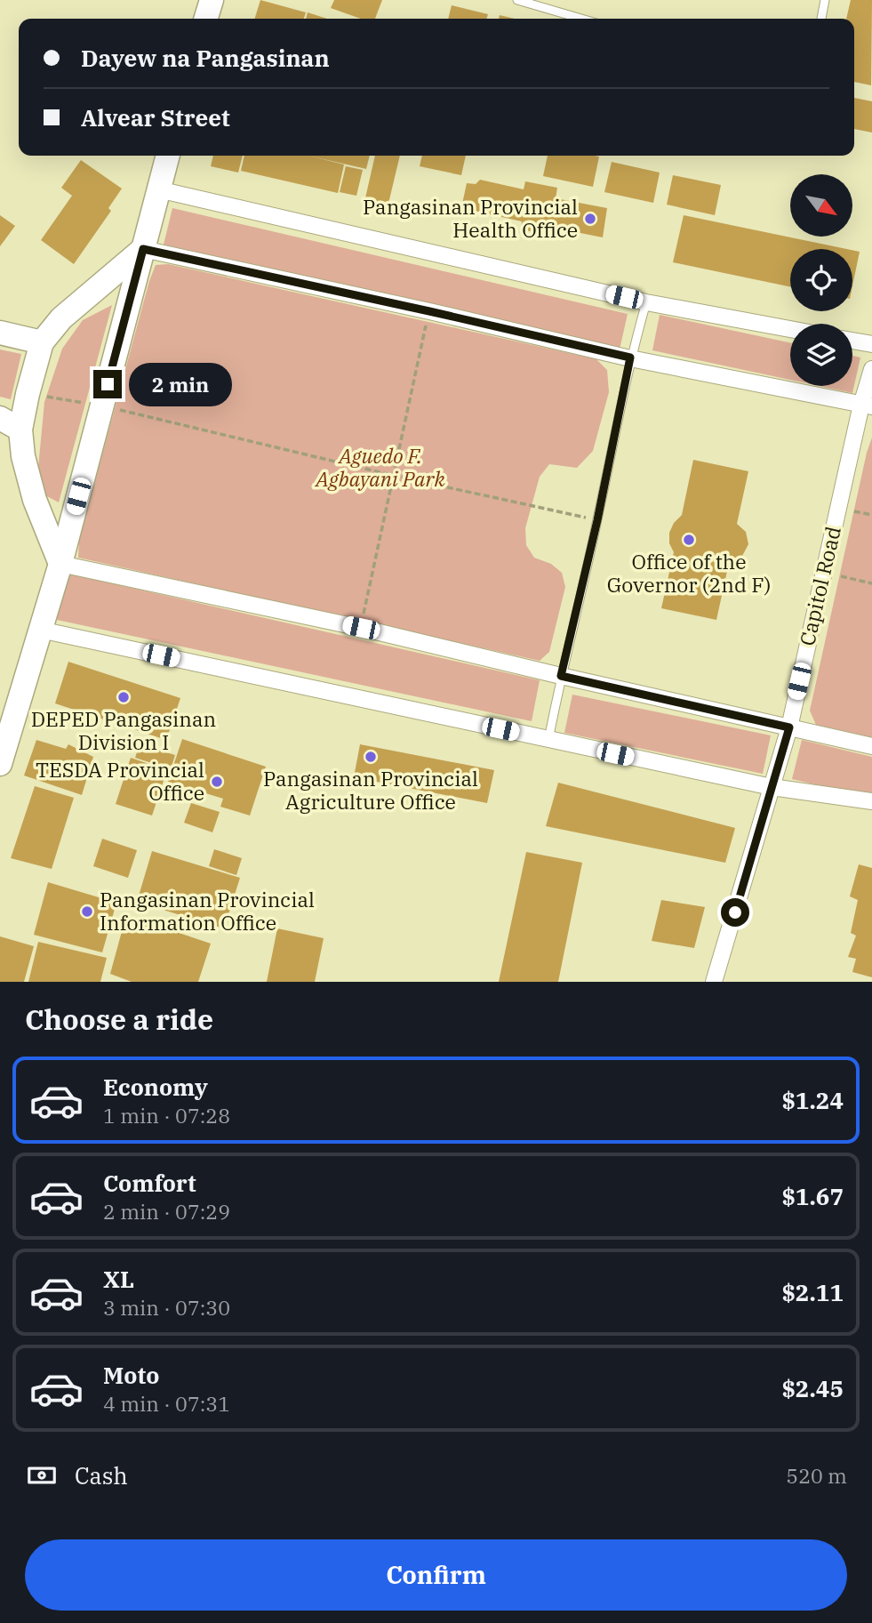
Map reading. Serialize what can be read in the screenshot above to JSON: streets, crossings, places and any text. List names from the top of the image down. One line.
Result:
{"streets":{"street":["Capitol Road"]},"parks":["Aguedo F. Agbayani Park"],"places":["Pangasinan Provincial Health Office","Office of the Governor (2nd F)","DEPED Pangasinan Division I","Pangasinan Provincial Agriculture Office","TESDA Provincial Office","Pangasinan Provincial Information Office"],"north":"bottom right","page":{"banner":["Dayew na Pangasinan","Alvear Street"],"bubble":"2 min","heading":"Choose a ride","list":[{"name":"Economy","note":"1 min · 07:28","value":"$1.24"},{"name":"Comfort","note":"2 min · 07:29","value":"$1.67"},{"name":"XL","note":"3 min · 07:30","value":"$2.11"},{"name":"Moto","note":"4 min · 07:31","value":"$2.45"}],"pay":["Cash","520 m"],"buttons":"Confirm"}}
